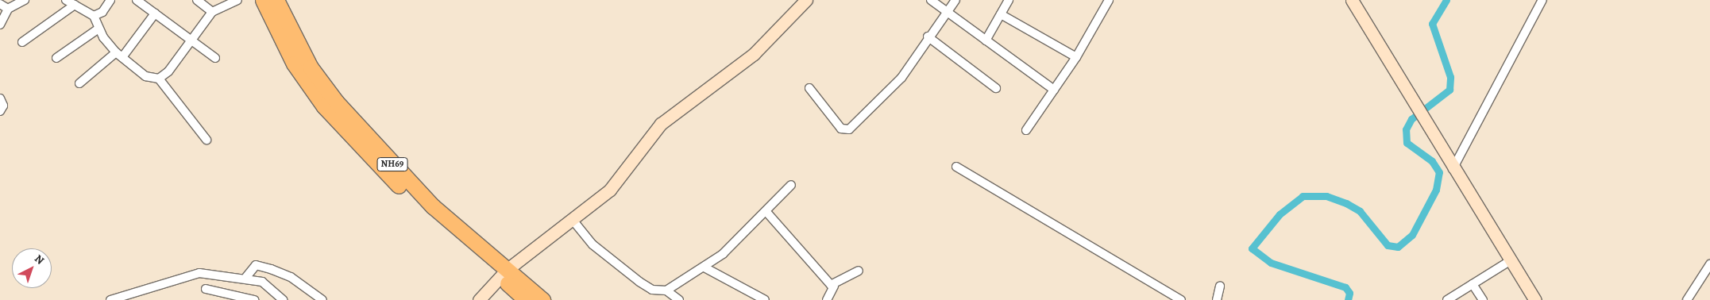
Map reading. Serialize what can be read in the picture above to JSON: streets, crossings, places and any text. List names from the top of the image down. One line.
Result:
{"streets":{"highway":["NH69"]},"north":"top right"}
